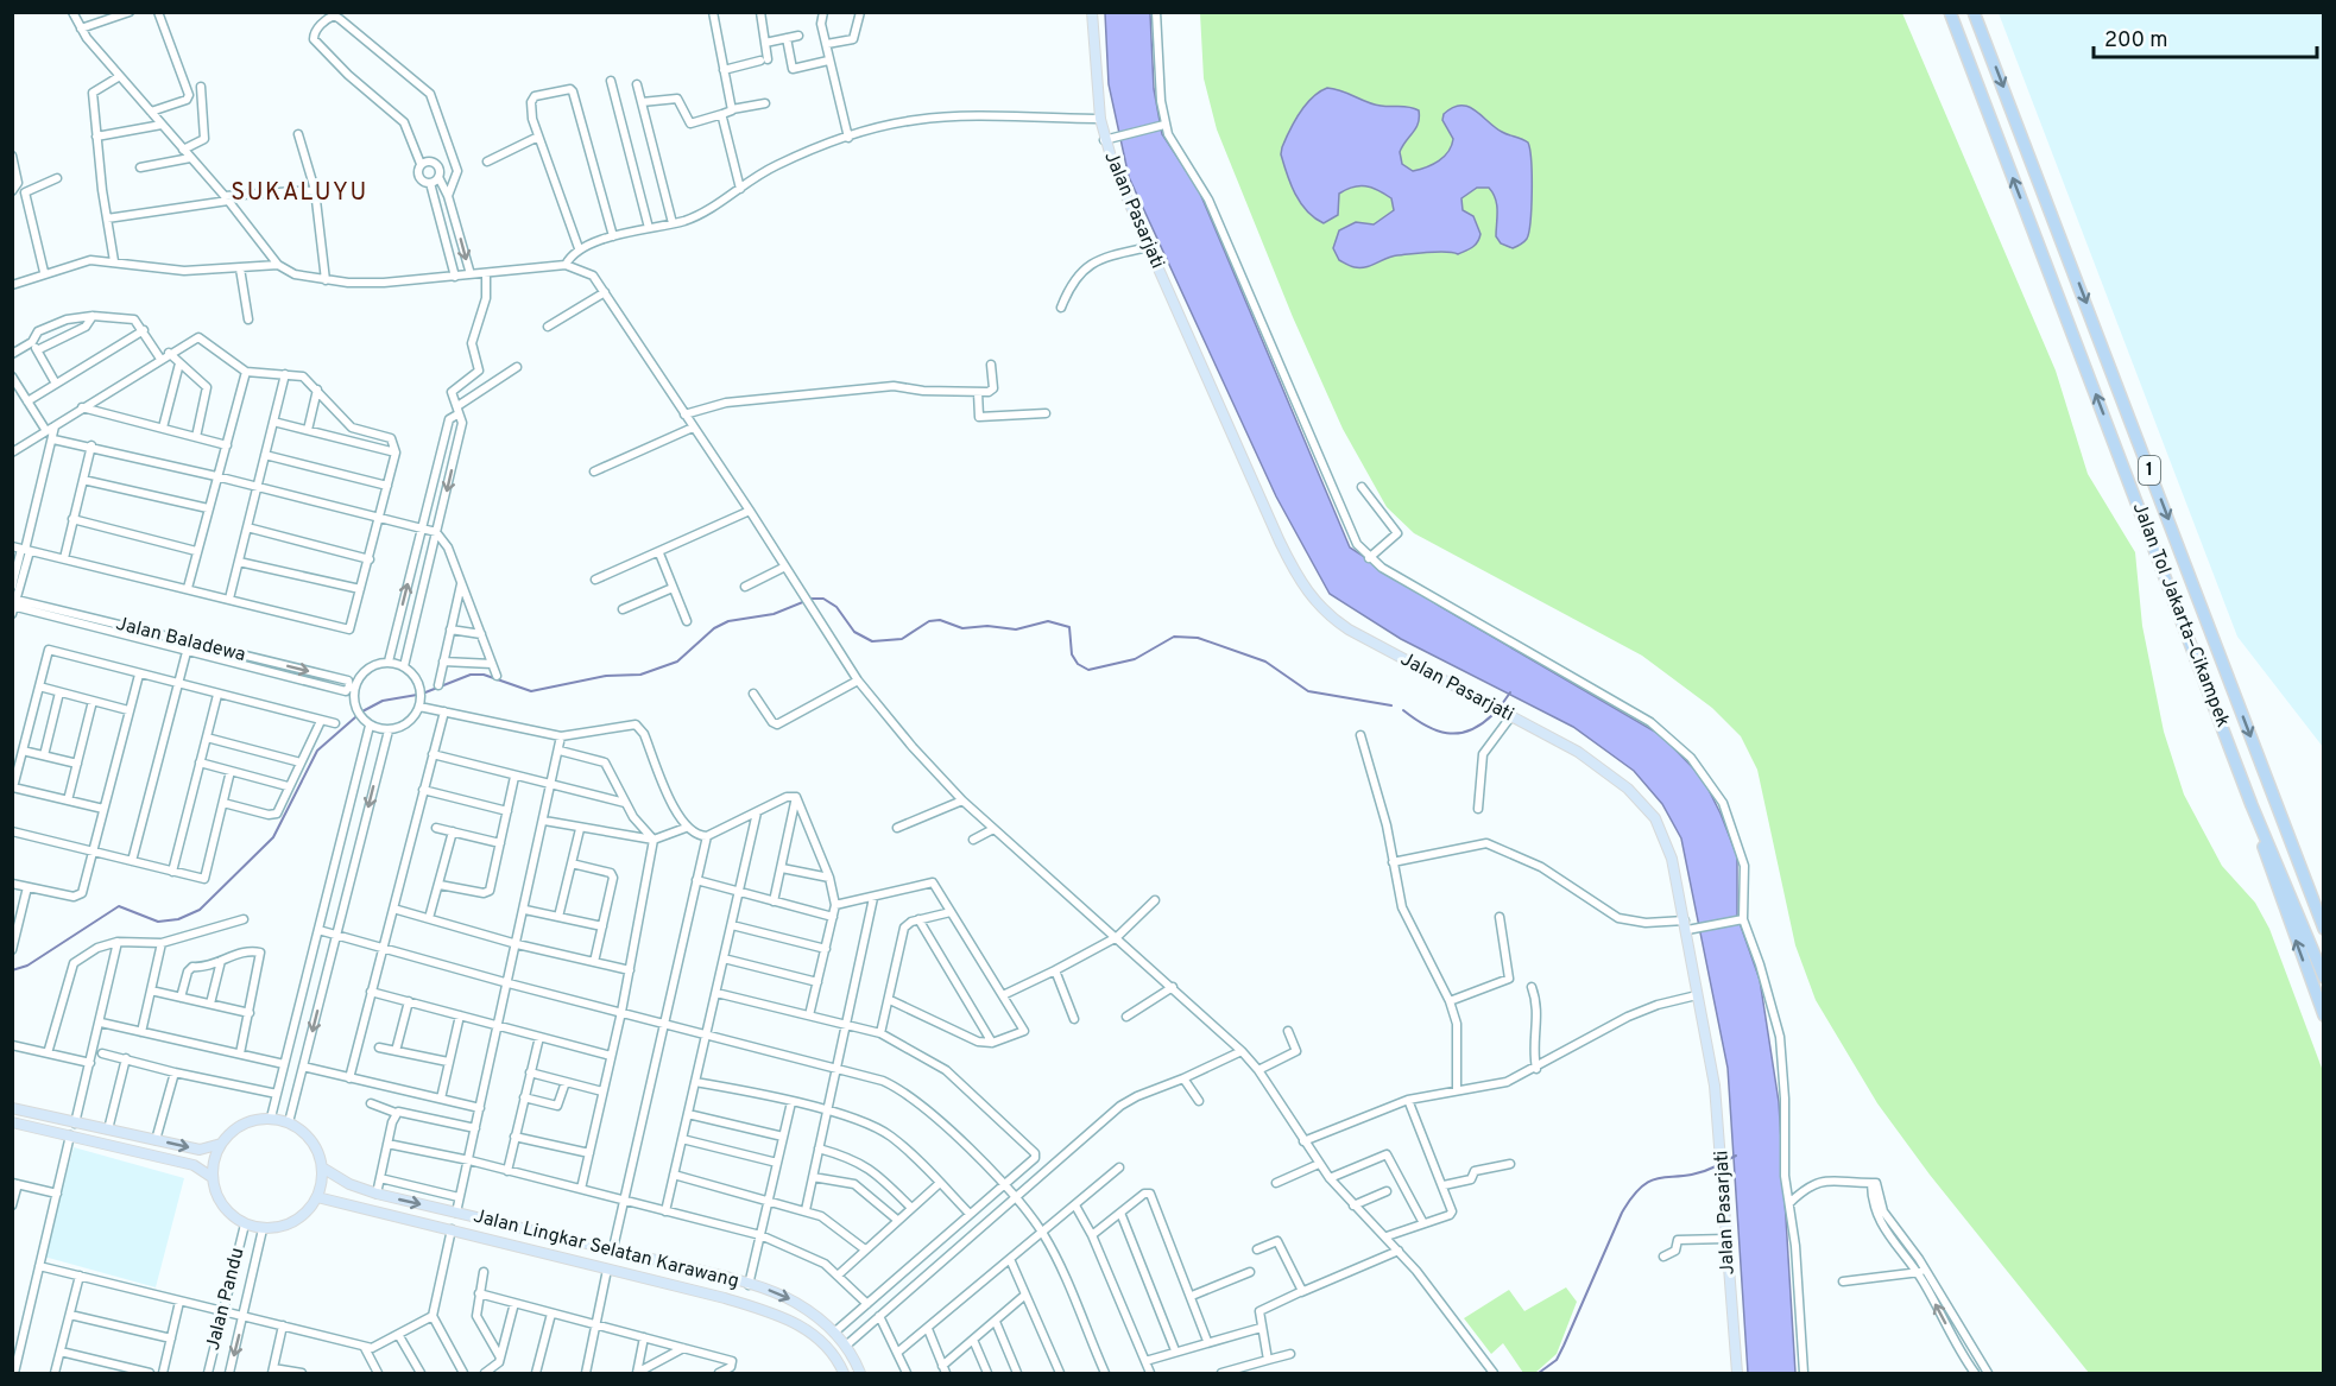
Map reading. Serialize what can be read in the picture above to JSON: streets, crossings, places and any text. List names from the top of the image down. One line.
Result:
{"streets":{"highway":["1","Jalan Tol Jakarta–Cikampek"],"main road":["Jalan Pasarjati","Jalan Lingkar Selatan Karawang"],"street":["Jalan Baladewa","Jalan Pandu"]},"crossings":[["1","Jalan Tol Jakarta–Cikampek"],["Jalan Lingkar Selatan Karawang","Jalan Pandu"]],"districts":["SUKALUYU"],"scale_bar":"200 m"}
